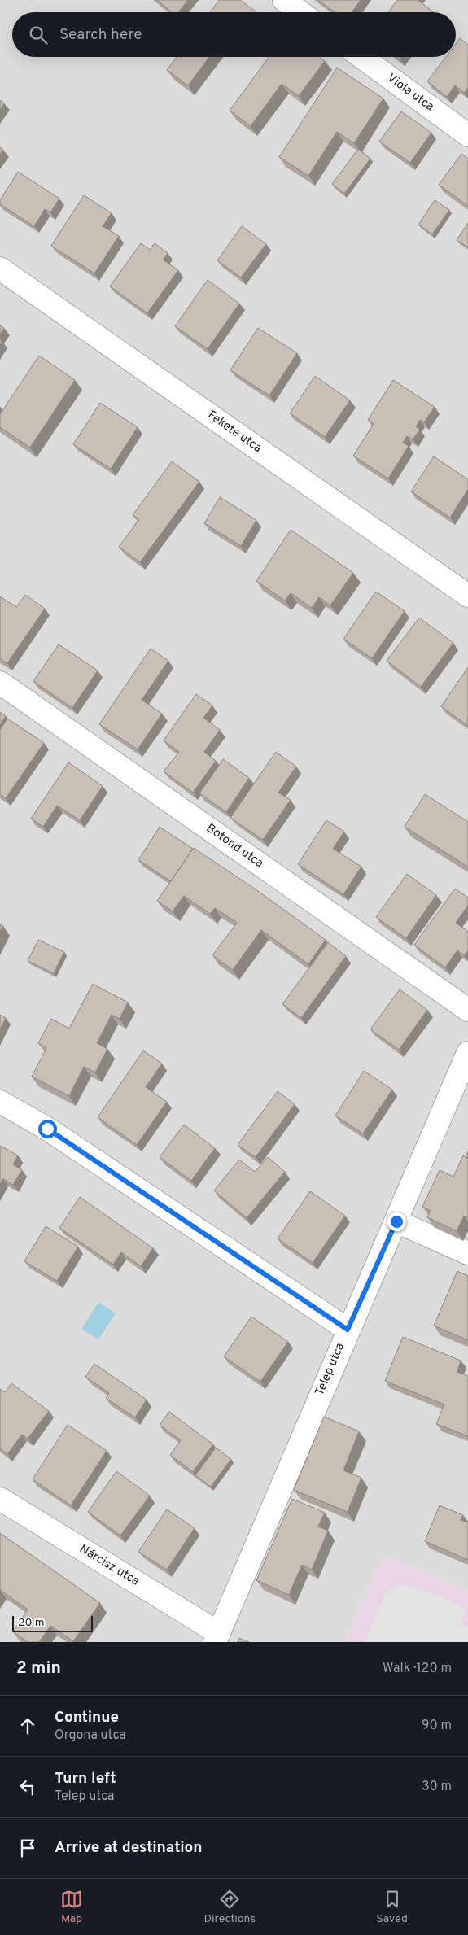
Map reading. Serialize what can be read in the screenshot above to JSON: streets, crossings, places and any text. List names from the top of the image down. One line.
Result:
{"streets":{"street":["Viola utca","Fekete utca","Botond utca","Telep utca","Nárcisz utca"]},"crossings":[["Telep utca","Nárcisz utca"]],"scale_bar":"20 m","page":{"search":"Search here","scale":"20 m","heading":["2 min","Walk · 120 m"],"list":[["Continue","Orgona utca","90 m"],["Turn left","Telep utca","30 m"],"Arrive at destination"],"nav":["Map","Directions","Saved"]}}
